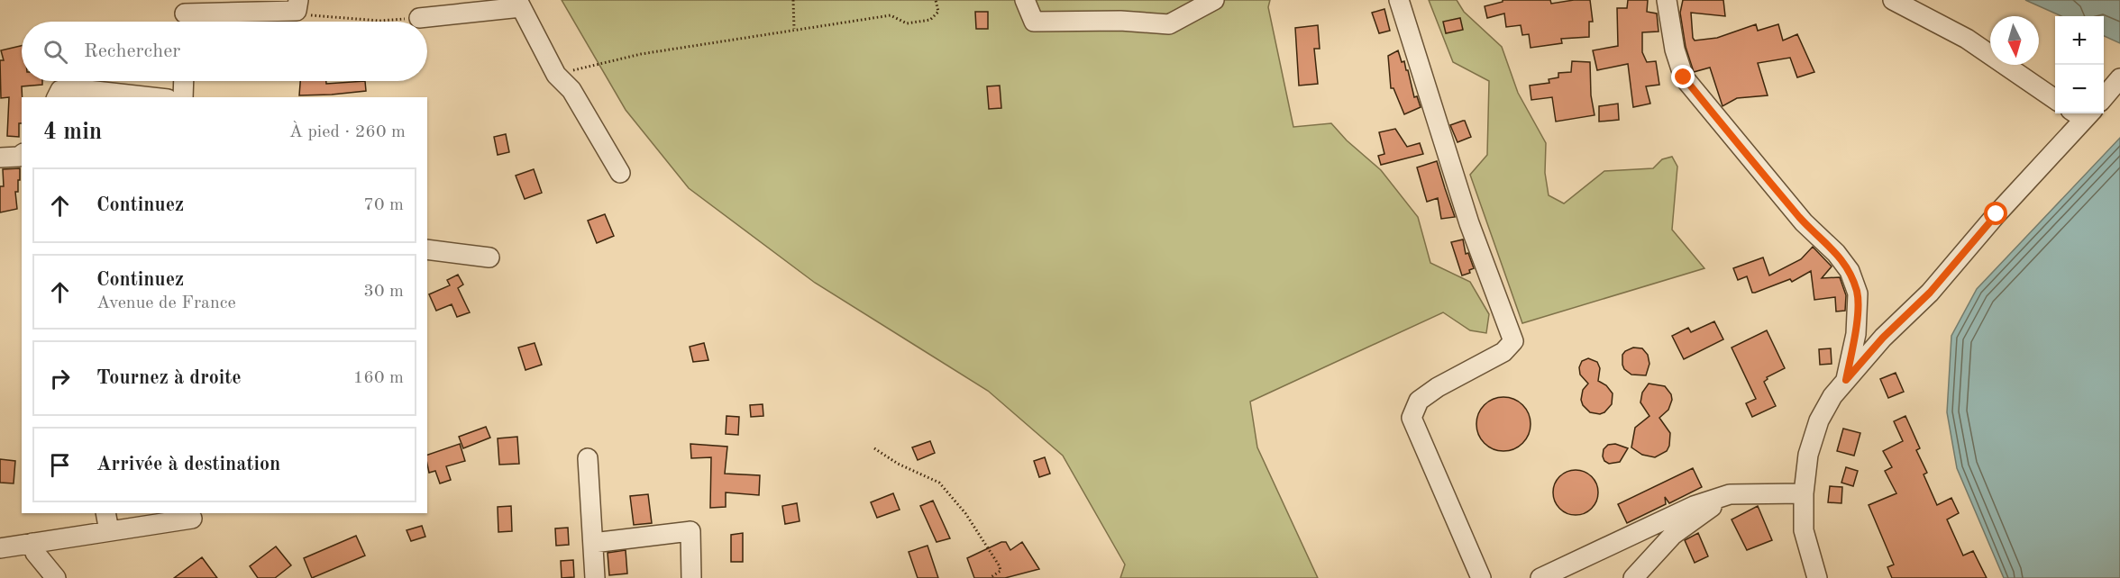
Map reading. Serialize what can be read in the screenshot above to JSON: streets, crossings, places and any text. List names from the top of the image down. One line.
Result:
{"north":"bottom","page":{"map_buttons":["+","−"],"search":"Rechercher","heading":["4 min","À pied · 260 m"],"list":[["Continuez","70 m"],["Continuez","Avenue de France","30 m"],["Tournez à droite","160 m"],"Arrivée à destination"]}}
